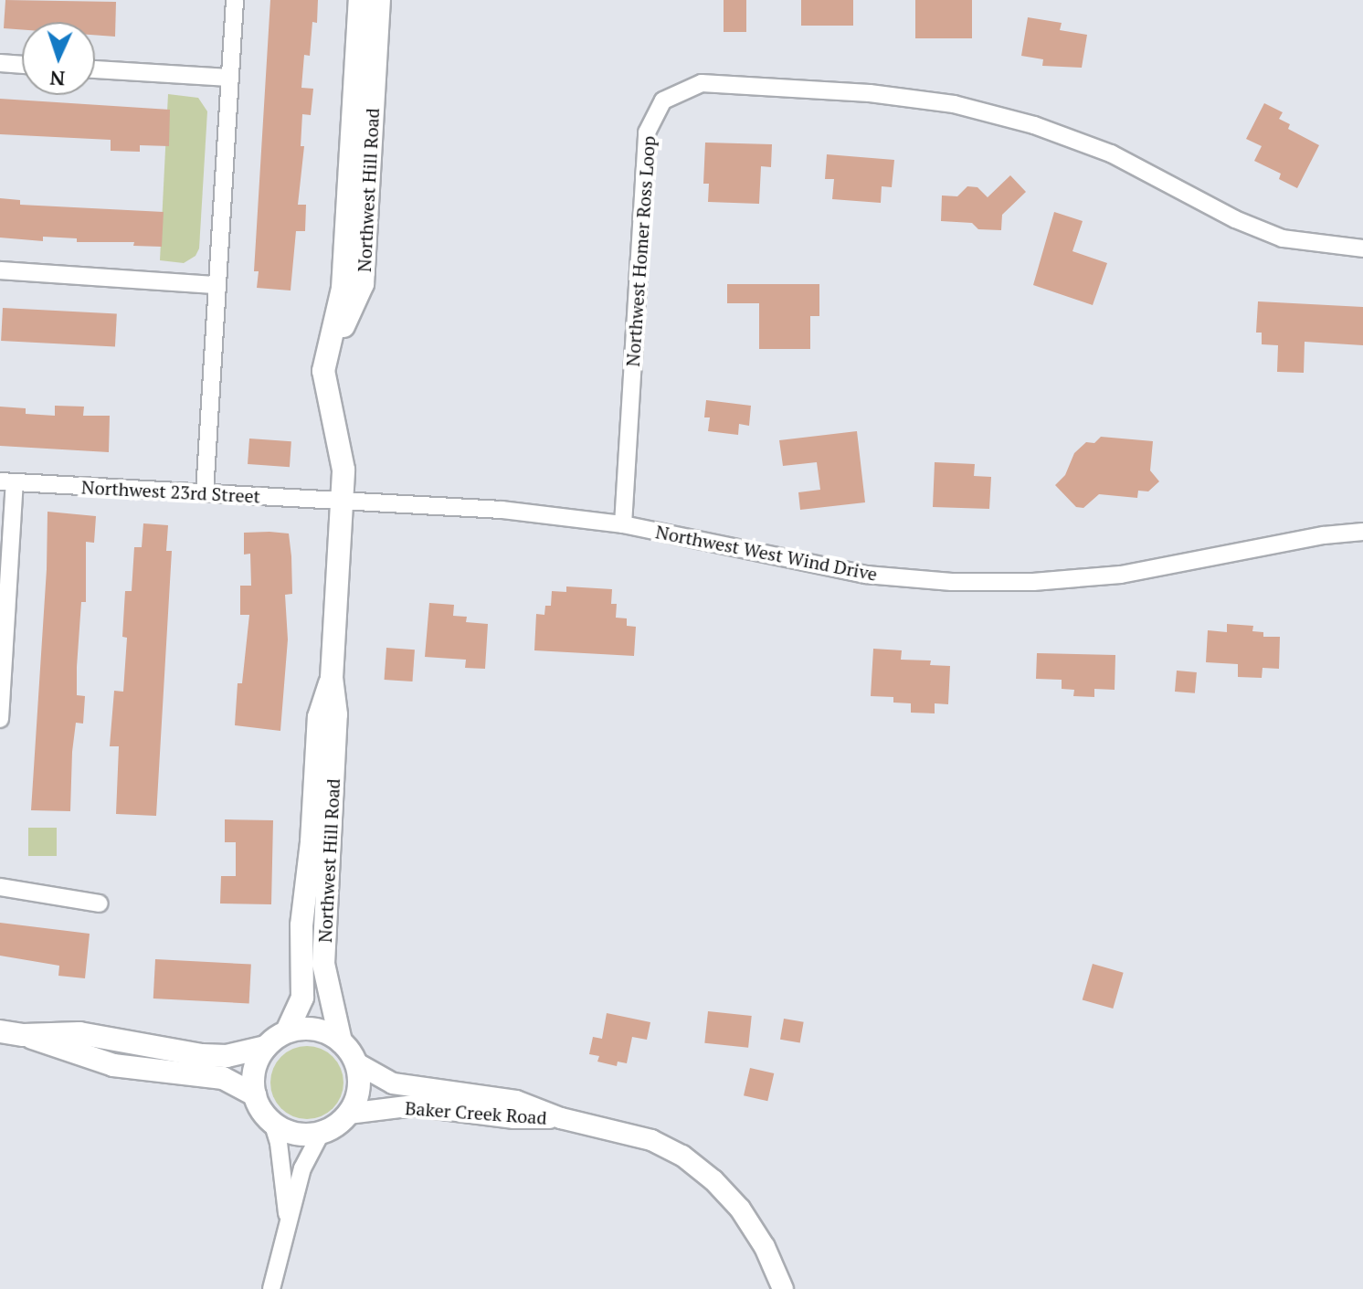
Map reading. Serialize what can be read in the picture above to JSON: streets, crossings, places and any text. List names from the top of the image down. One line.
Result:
{"streets":{"main road":["Northwest Hill Road"],"street":["Northwest Homer Ross Loop","Northwest 23rd Street","Northwest West Wind Drive","Baker Creek Road"]},"crossings":[["Northwest Hill Road","Northwest 23rd Street"],["Northwest Hill Road","Northwest West Wind Drive"],["Northwest Hill Road","Baker Creek Road"],["Northwest Homer Ross Loop","Northwest West Wind Drive"],["Northwest 23rd Street","Northwest West Wind Drive"]],"north":"bottom"}
